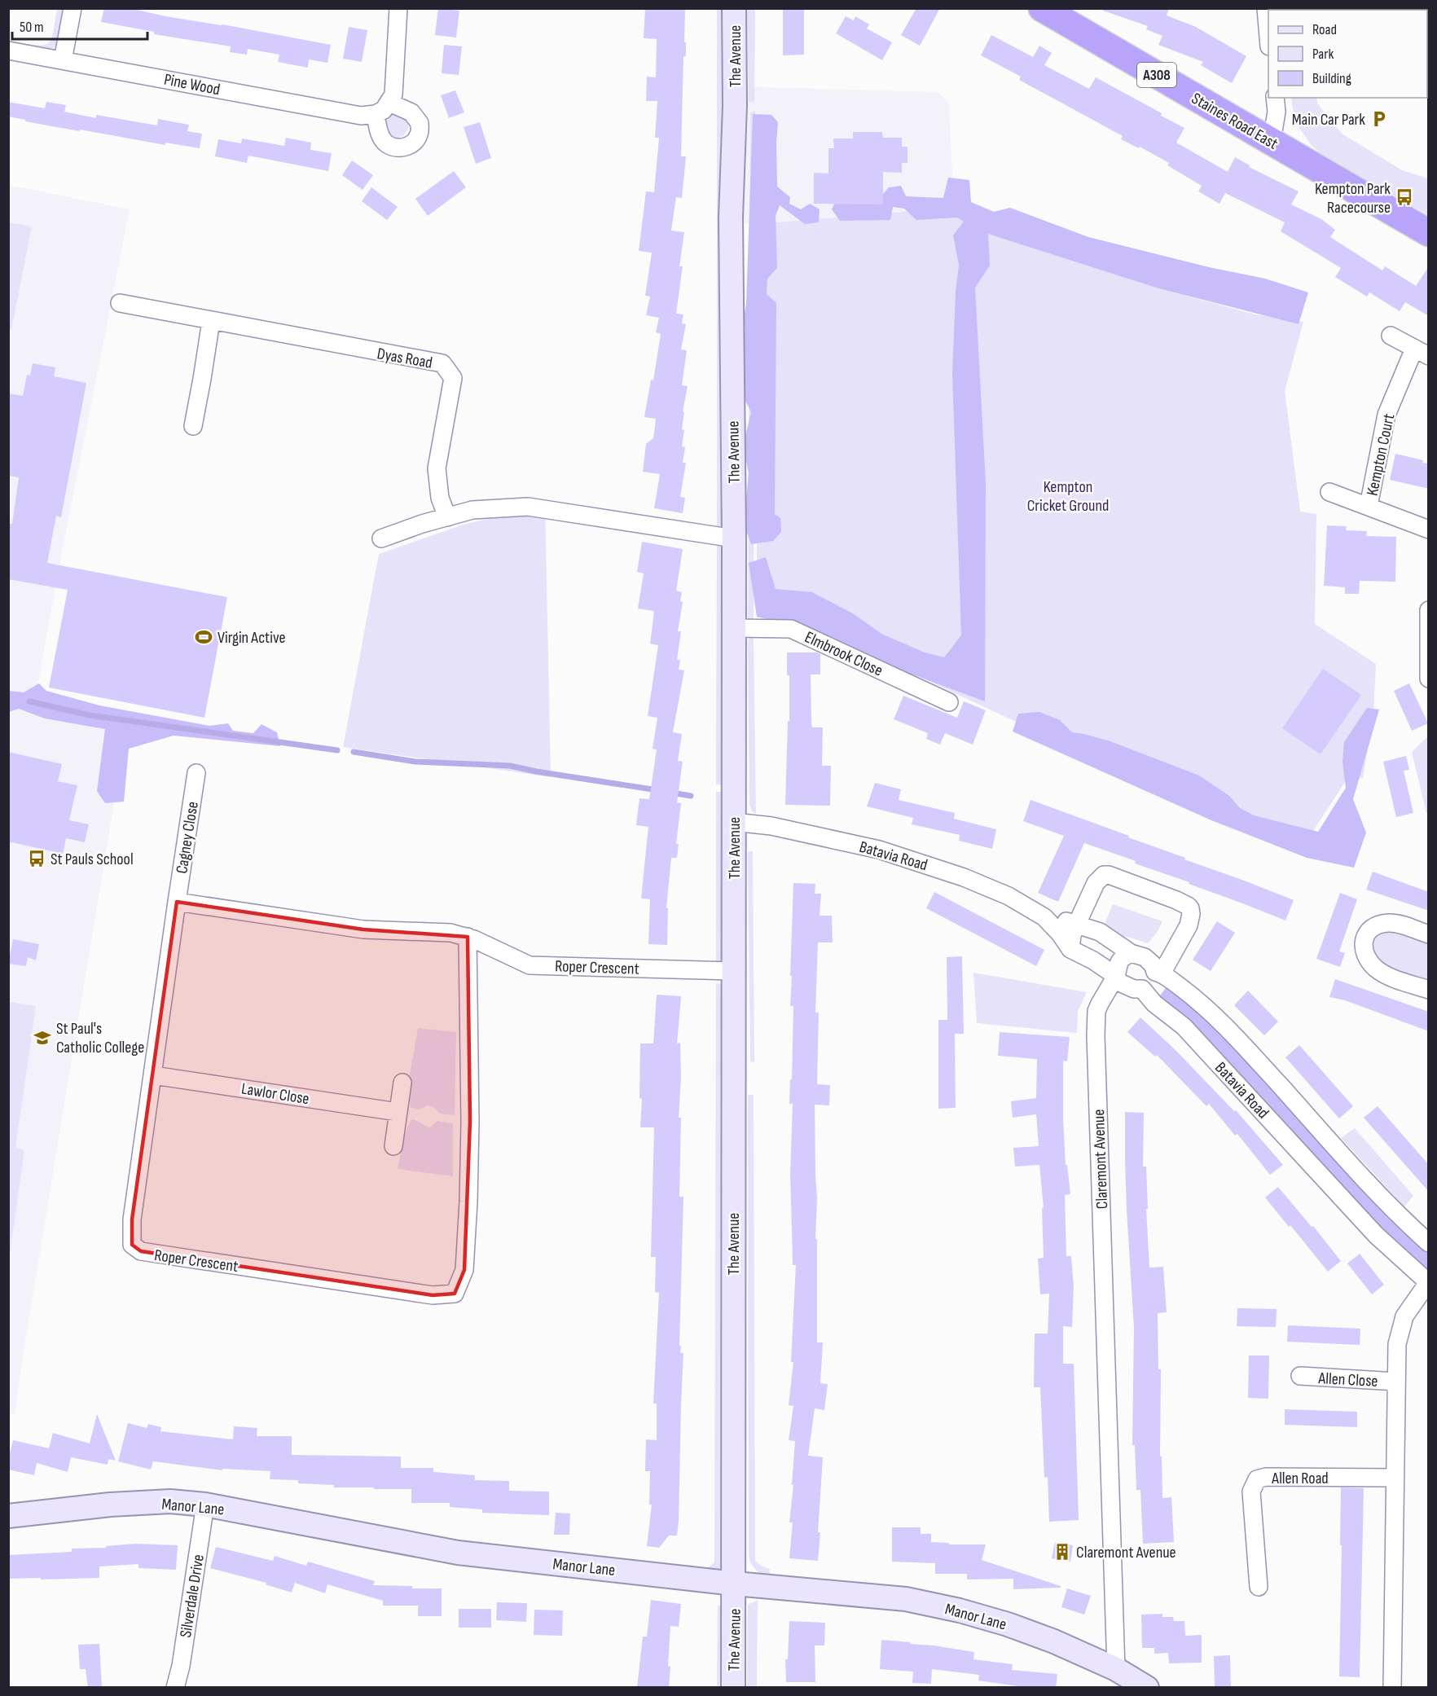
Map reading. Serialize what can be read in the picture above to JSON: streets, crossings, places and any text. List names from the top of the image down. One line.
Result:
{"streets":{"highway":["A308","Staines Road East"],"street":["The Avenue","Pine Wood","Dyas Road","Kempton Court","Elmbrook Close","Cagney Close","Batavia Road","Roper Crescent","Lawlor Close","Claremont Avenue","Allen Close","Allen Road","Manor Lane","Silverdale Drive"]},"crossings":[["The Avenue","Elmbrook Close"],["The Avenue","Batavia Road"],["The Avenue","Roper Crescent"],["The Avenue","Manor Lane"],["Cagney Close","Roper Crescent"],["Batavia Road","Claremont Avenue"],["Roper Crescent","Lawlor Close"],["Claremont Avenue","Manor Lane"],["Manor Lane","Silverdale Drive"]],"parks":["Kempton Cricket Ground"],"places":{"parking":["Main Car Park"],"bus stop":["Kempton Park Racecourse","St Pauls School"],"sports":["Virgin Active"],"school or university":["St Paul's Catholic College"],"building":["Claremont Avenue"]},"legend":["Road","Park","Building"],"scale_bar":"50 m"}
